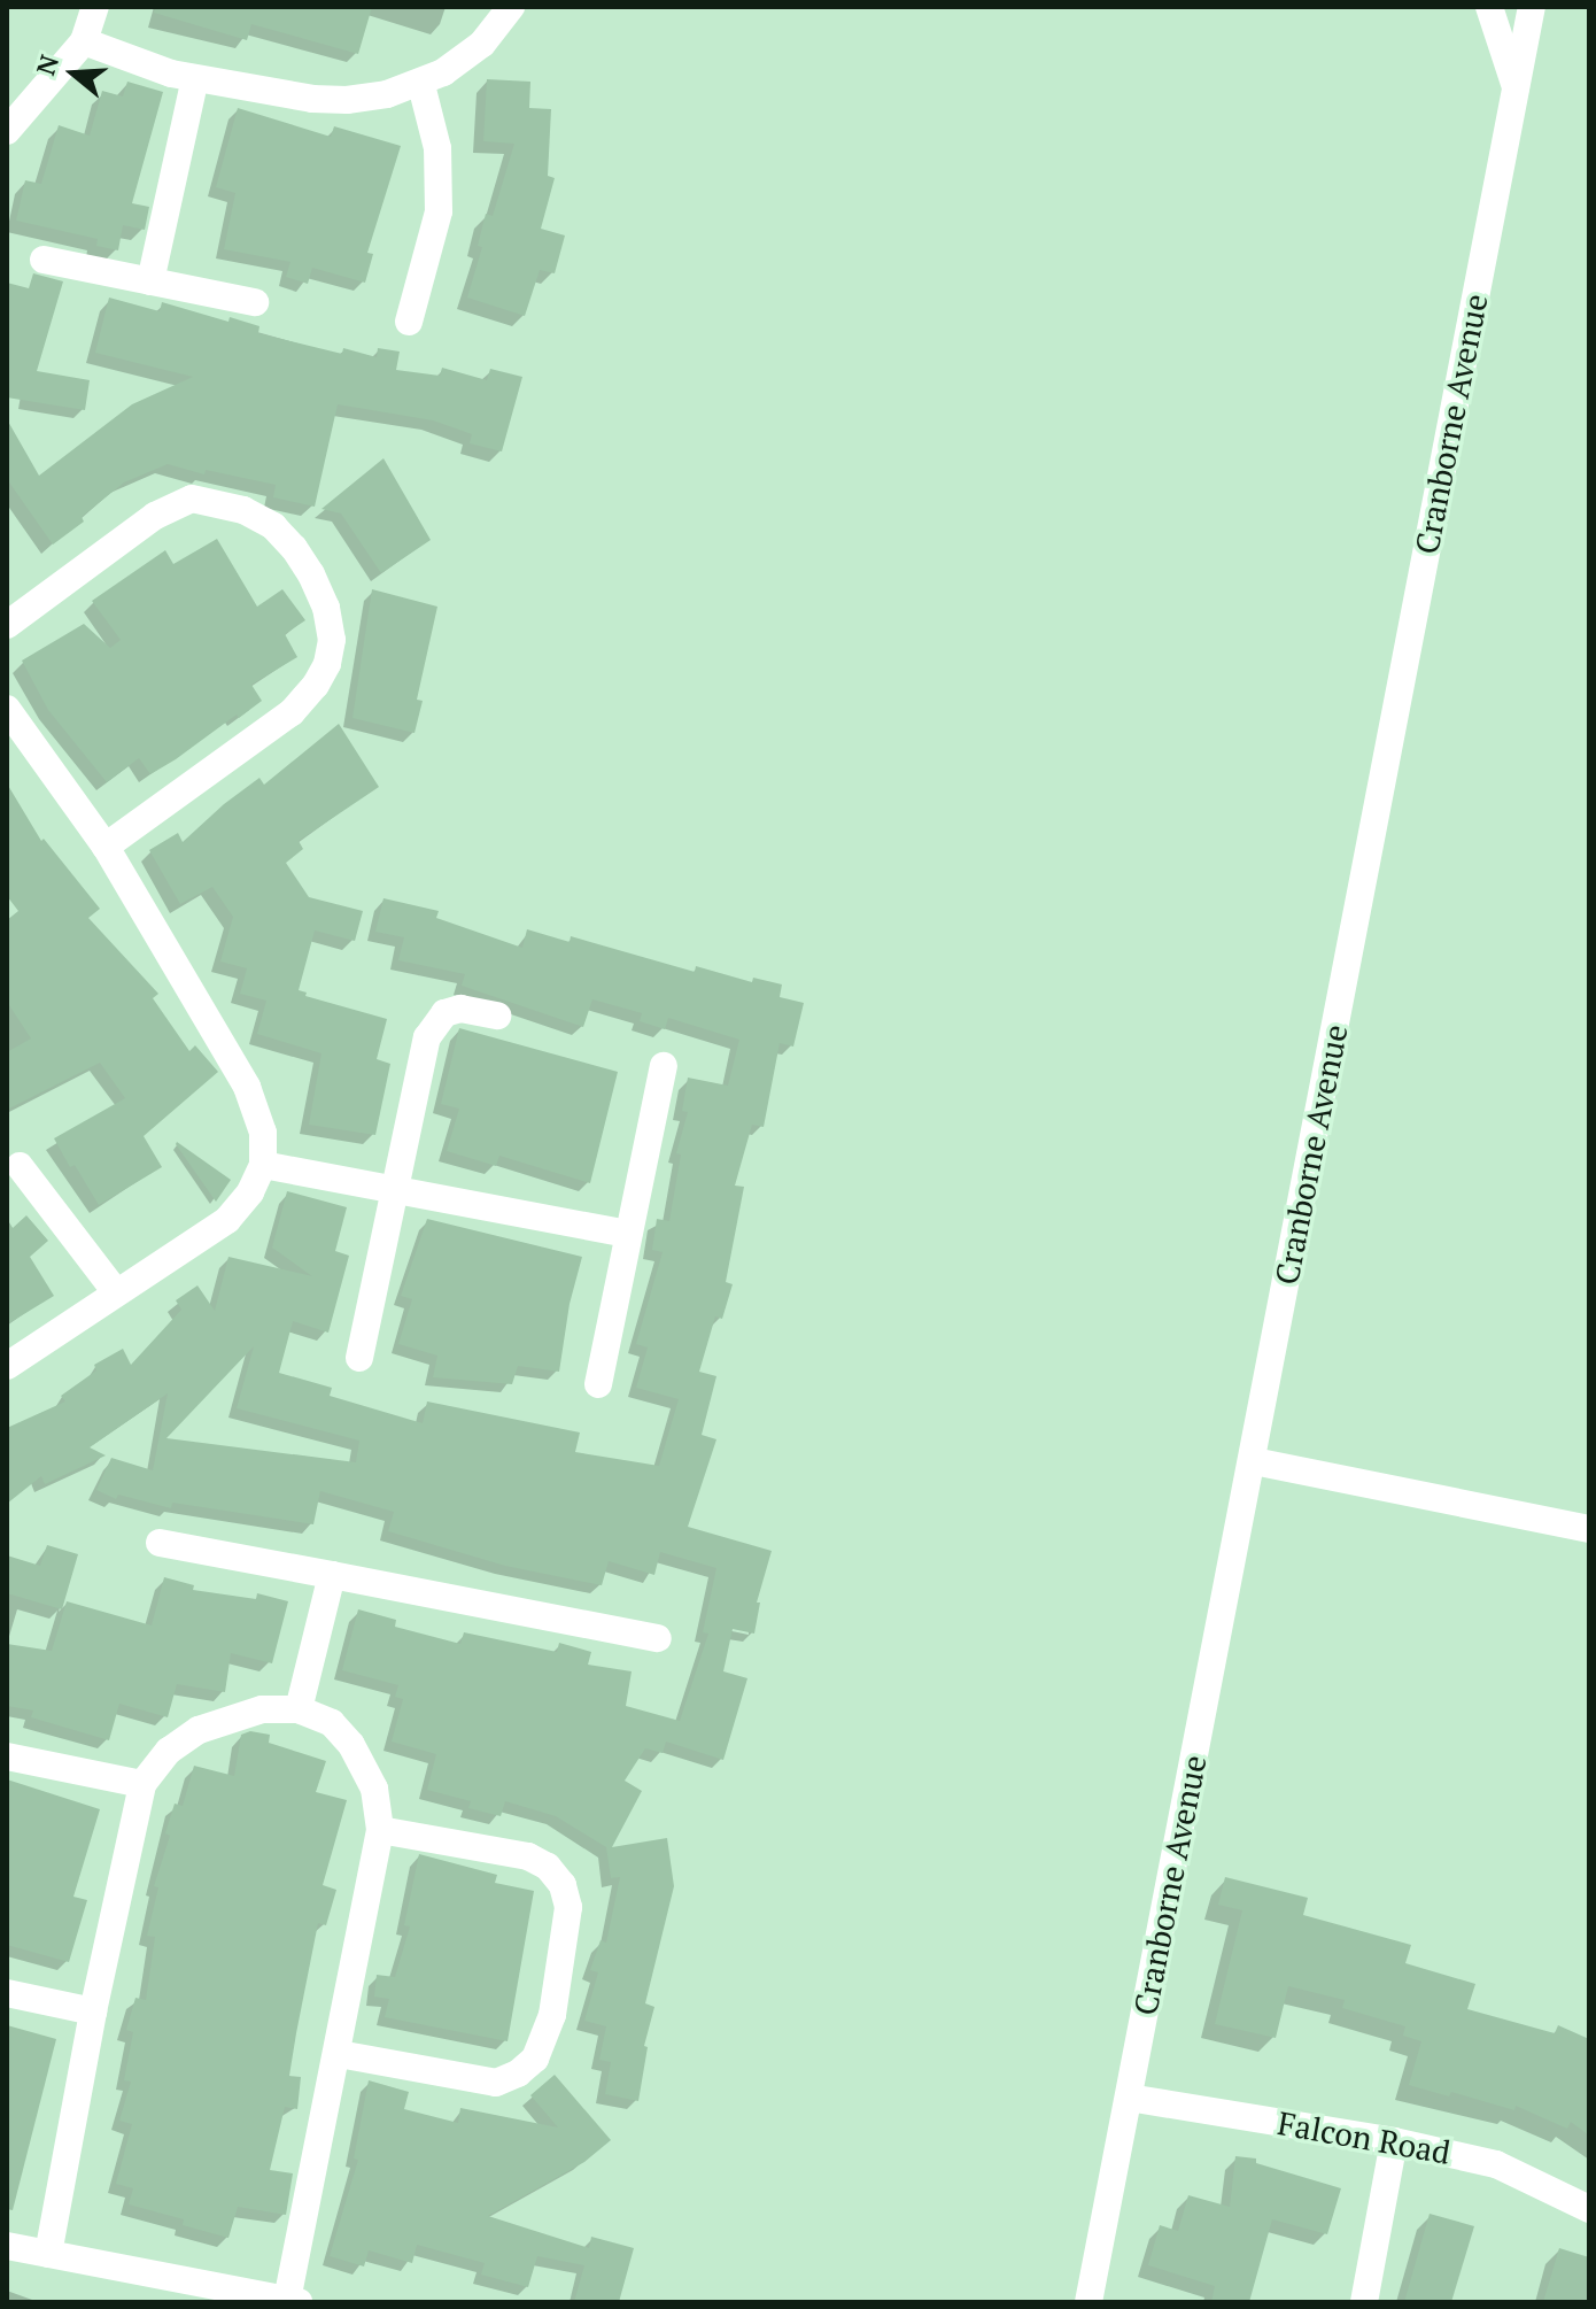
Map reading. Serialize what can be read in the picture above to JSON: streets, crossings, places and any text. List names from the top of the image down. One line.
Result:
{"streets":{"street":["Cranborne Avenue","Falcon Road"]},"crossings":[["Cranborne Avenue","Falcon Road"]],"north":"left"}
